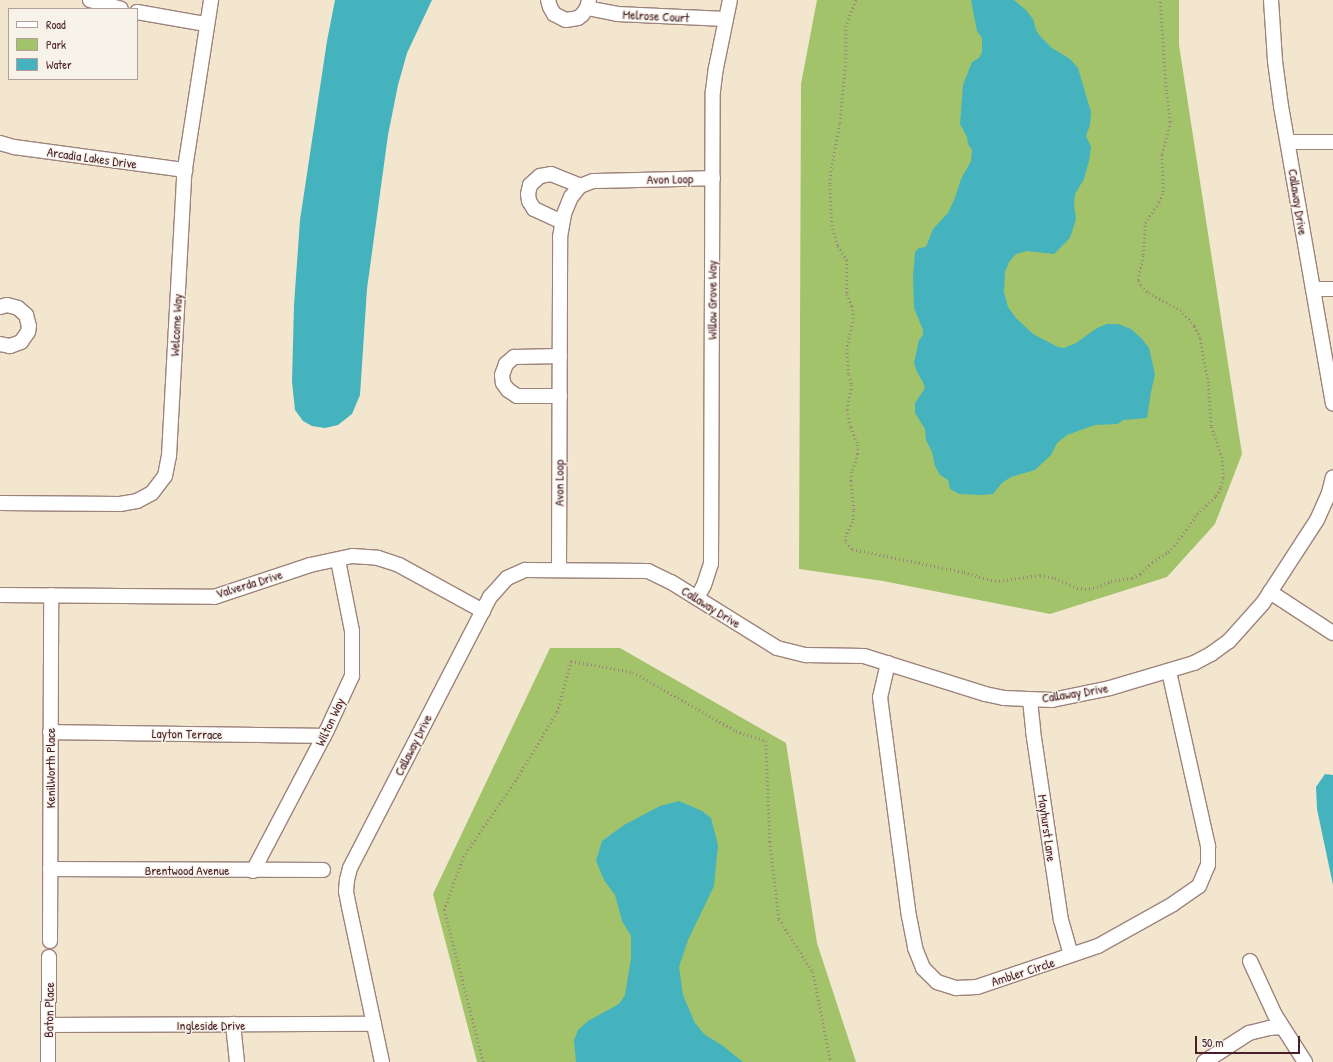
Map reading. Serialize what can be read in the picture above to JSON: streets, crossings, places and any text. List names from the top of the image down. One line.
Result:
{"streets":{"street":["Melrose Court","Arcadia Lakes Drive","Avon Loop","Callaway Drive","Willow Grove Way","Welcome Way","Valverda Drive","Wilton Way","Layton Terrace","KenilWorth Place","Mayhurst Lane","Brentwood Avenue","Ambler Circle","Baton Place","Ingleside Drive"]},"crossings":[["Melrose Court","Willow Grove Way"],["Arcadia Lakes Drive","Welcome Way"],["Avon Loop","Callaway Drive"],["Avon Loop","Willow Grove Way"],["Callaway Drive","Willow Grove Way"],["Callaway Drive","Valverda Drive"],["Callaway Drive","Mayhurst Lane"],["Callaway Drive","Ambler Circle"],["Callaway Drive","Ingleside Drive"],["Valverda Drive","Wilton Way"],["Valverda Drive","KenilWorth Place"],["Wilton Way","Layton Terrace"],["Wilton Way","Brentwood Avenue"],["Layton Terrace","KenilWorth Place"],["KenilWorth Place","Brentwood Avenue"],["Mayhurst Lane","Ambler Circle"],["Baton Place","Ingleside Drive"]],"legend":["Road","Park","Water"],"scale_bar":"50 m"}
